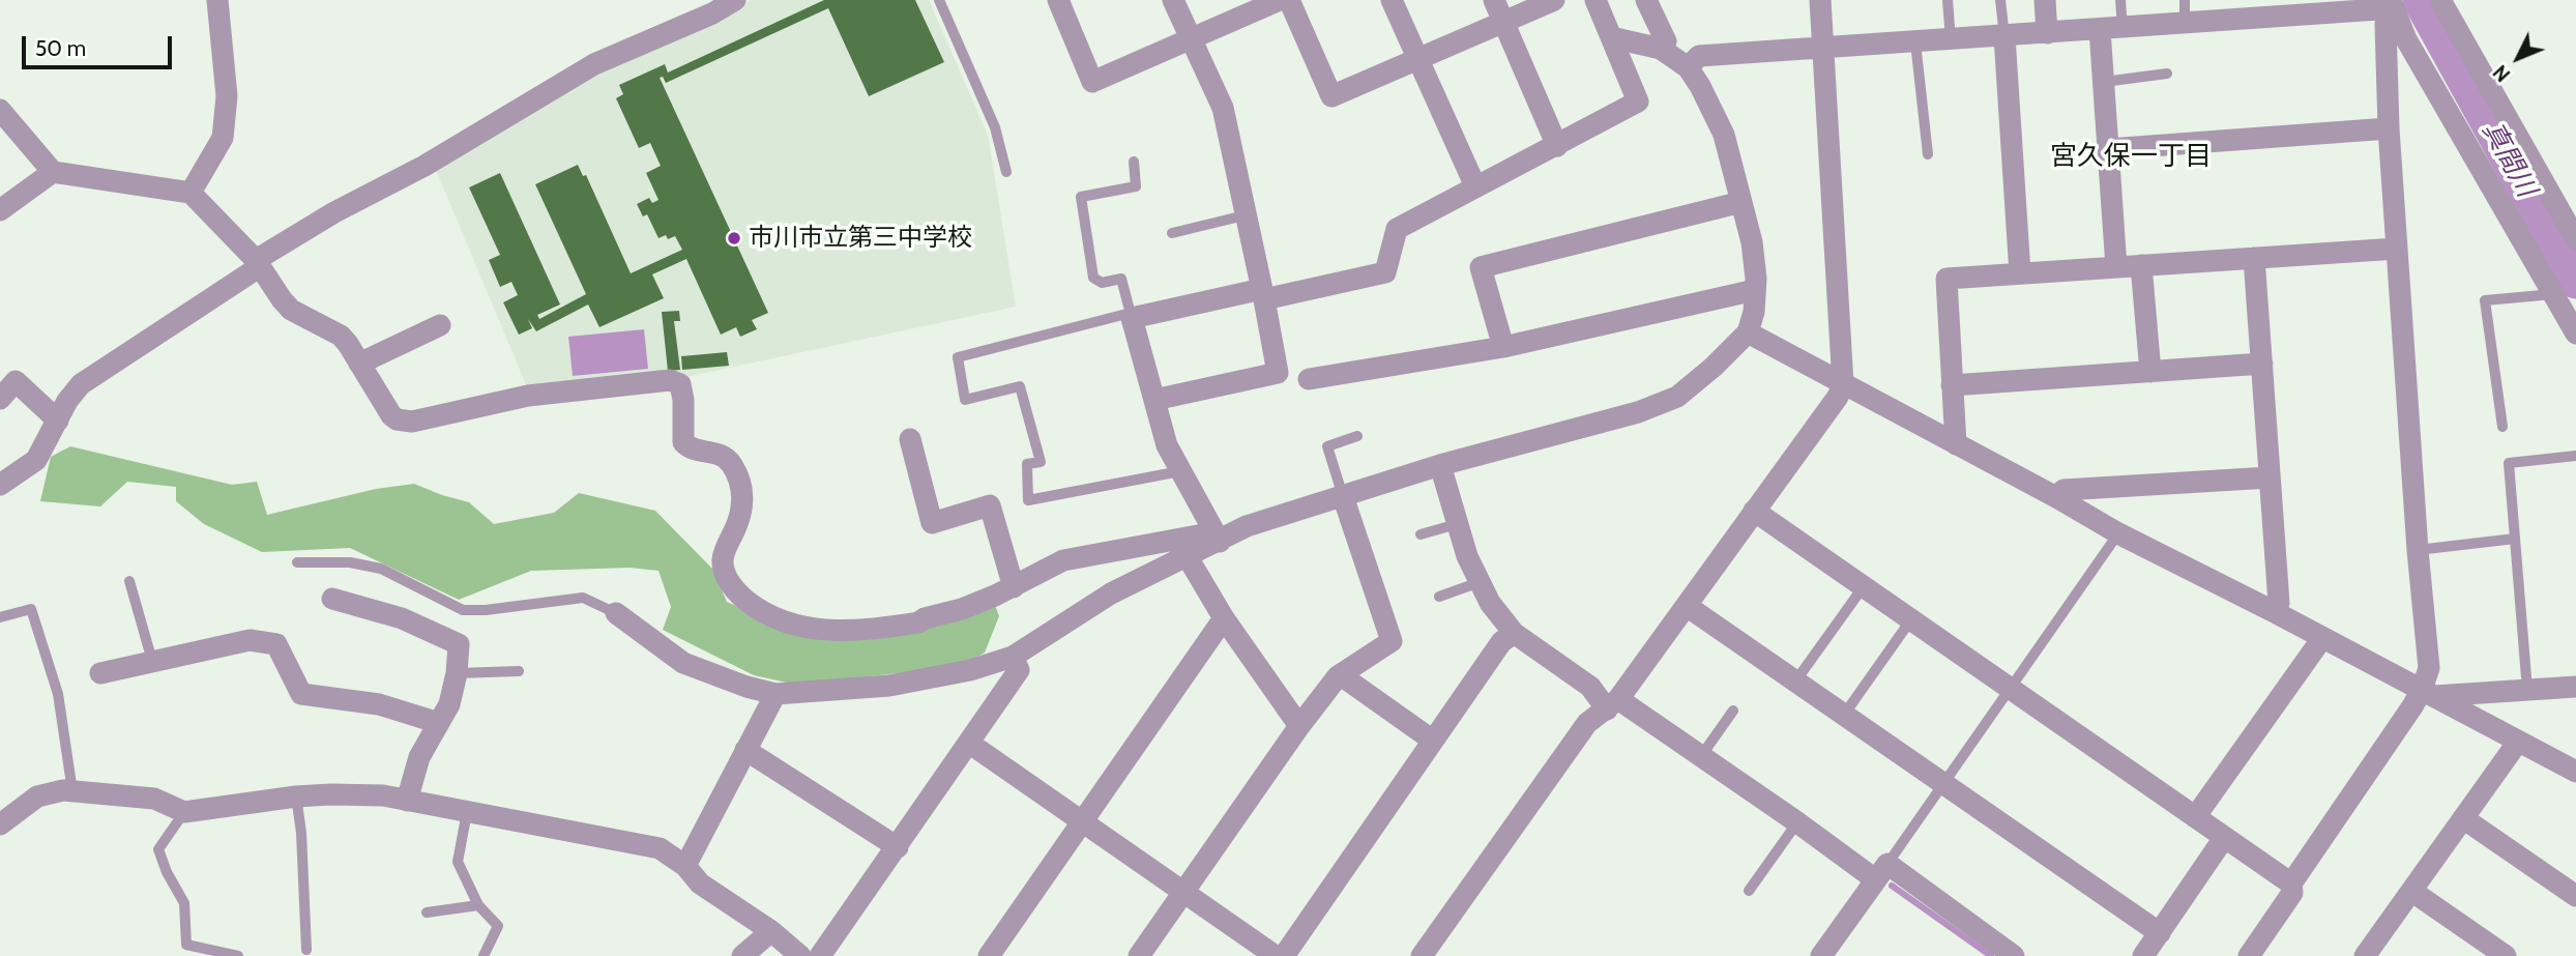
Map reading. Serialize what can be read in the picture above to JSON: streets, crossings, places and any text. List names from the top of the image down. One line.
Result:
{"districts":["宮久保一丁目"],"water":["真間川"],"places":["市川市立第三中学校"],"scale_bar":"50 m","north":"bottom left"}
